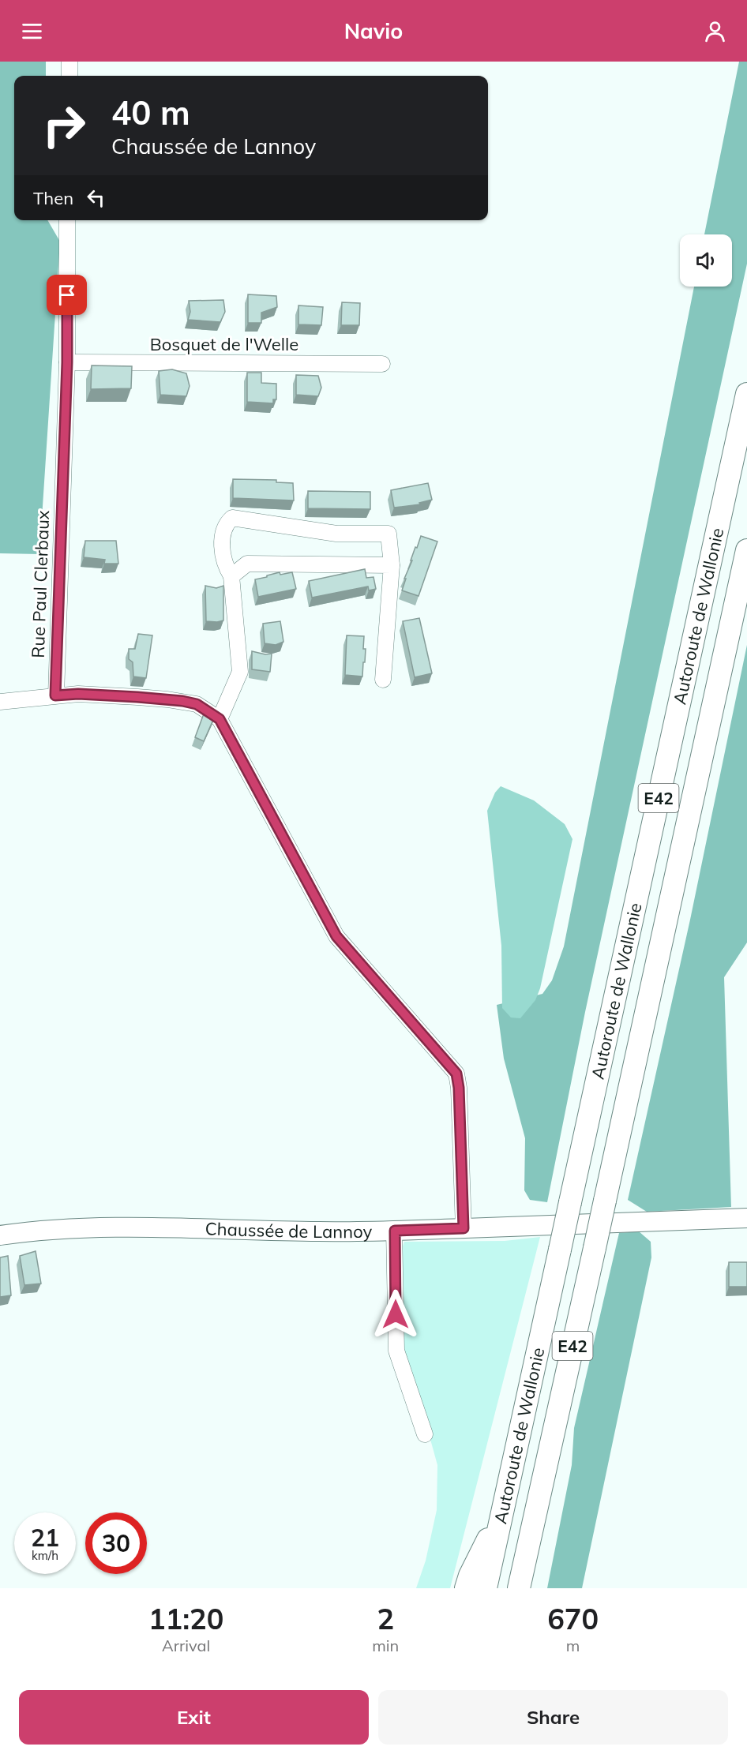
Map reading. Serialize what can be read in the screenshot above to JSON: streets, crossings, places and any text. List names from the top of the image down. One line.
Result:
{"streets":{"highway":["Autoroute de Wallonie","E42"],"main road":["Chaussée de Lannoy"],"street":["Bosquet de l'Welle","Rue Paul Clerbaux"]},"crossings":[["Bosquet de l'Welle","Rue Paul Clerbaux"]],"page":{"header":"Navio","turn":["40 m","Chaussée de Lannoy"],"then":"Then","speed":"21 km/h","limit":"30","eta":["11:20","Arrival","2","min","670","m"],"buttons":["Exit","Share"]}}
